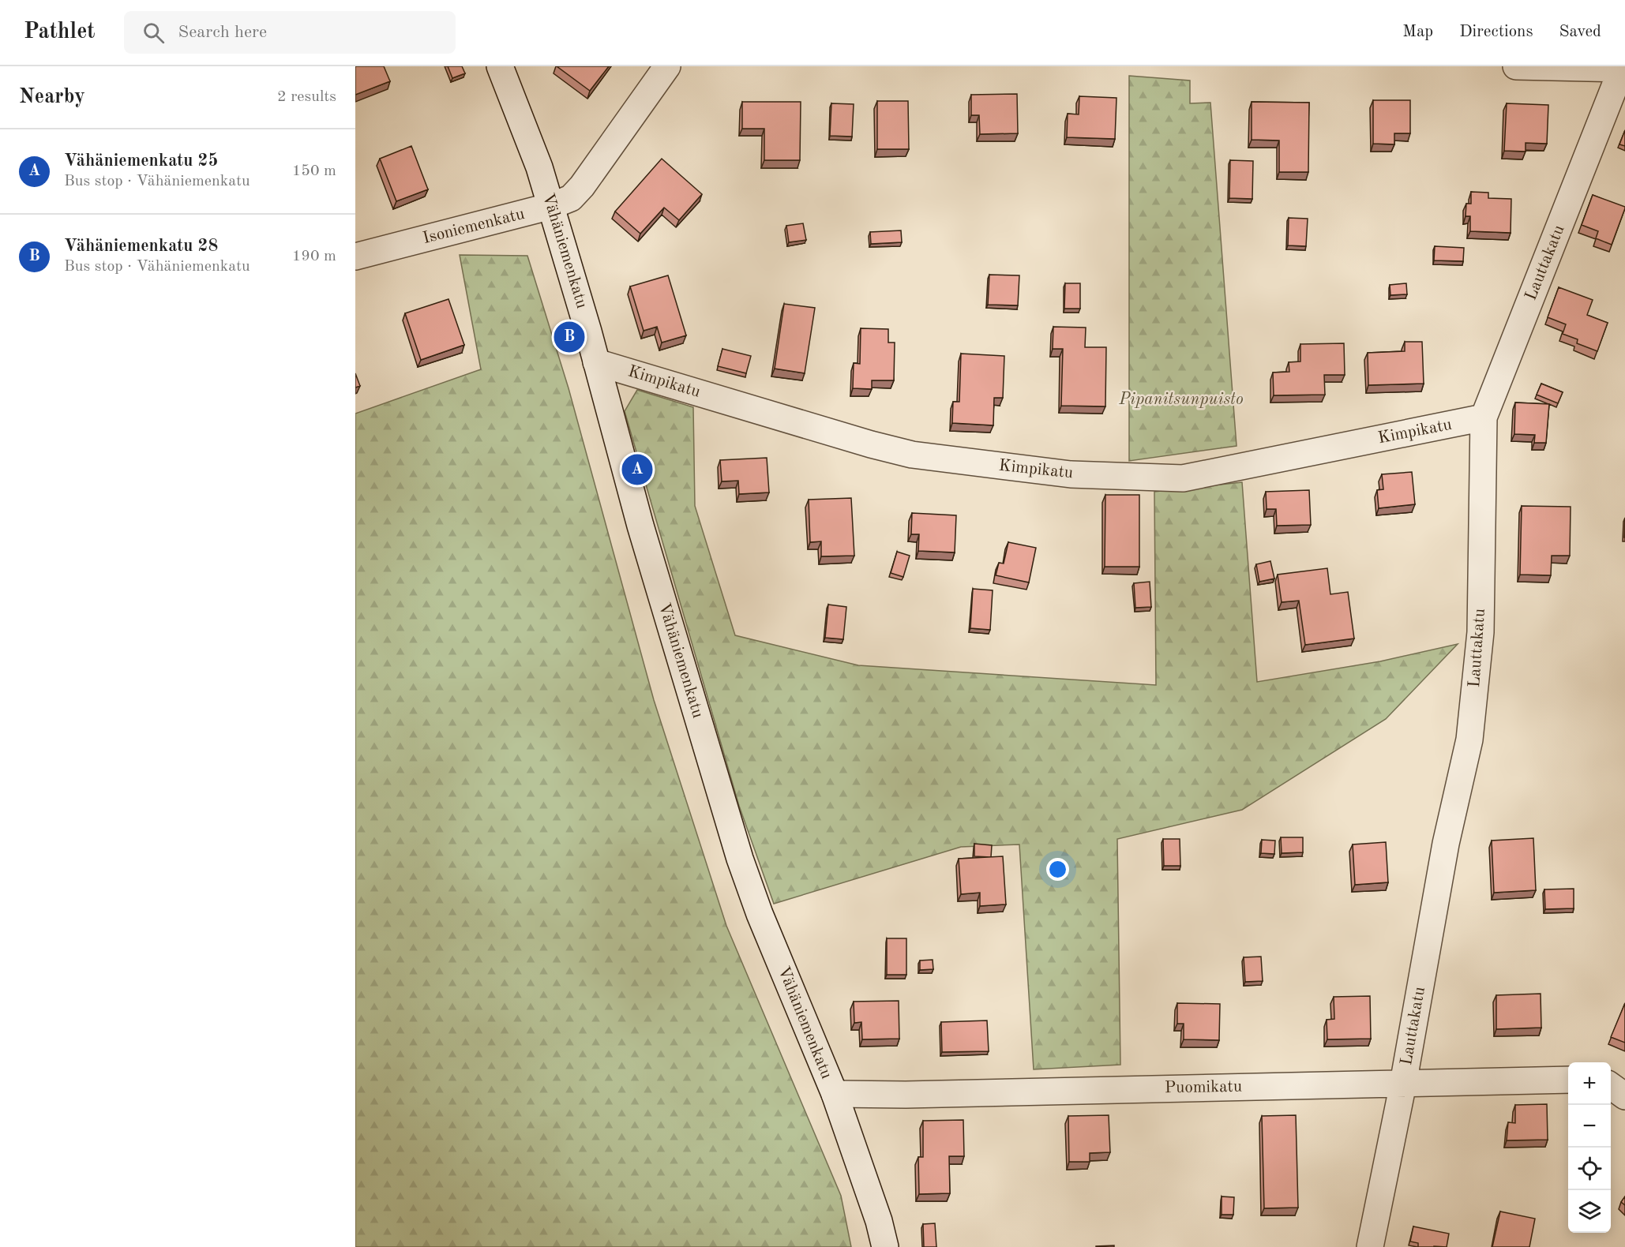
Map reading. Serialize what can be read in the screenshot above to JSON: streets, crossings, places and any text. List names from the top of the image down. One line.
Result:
{"streets":{"street":["Isoniemenkatu","Vähäniemenkatu","Lauttakatu","Kimpikatu","Puomikatu"]},"crossings":[["Isoniemenkatu","Vähäniemenkatu"],["Vähäniemenkatu","Kimpikatu"],["Vähäniemenkatu","Puomikatu"],["Lauttakatu","Kimpikatu"],["Lauttakatu","Puomikatu"]],"parks":["Pipanitsunpuisto"],"page":{"header":"Pathlet","search":"Search here","nav":["Map","Directions","Saved"],"heading":["Nearby","2 results"],"list":[{"mark":"A","name":"Vähäniemenkatu 25","note":"Bus stop · Vähäniemenkatu","value":"150 m"},{"mark":"B","name":"Vähäniemenkatu 28","note":"Bus stop · Vähäniemenkatu","value":"190 m"}],"pins":["B","A"],"map_buttons":["+","−"]}}
